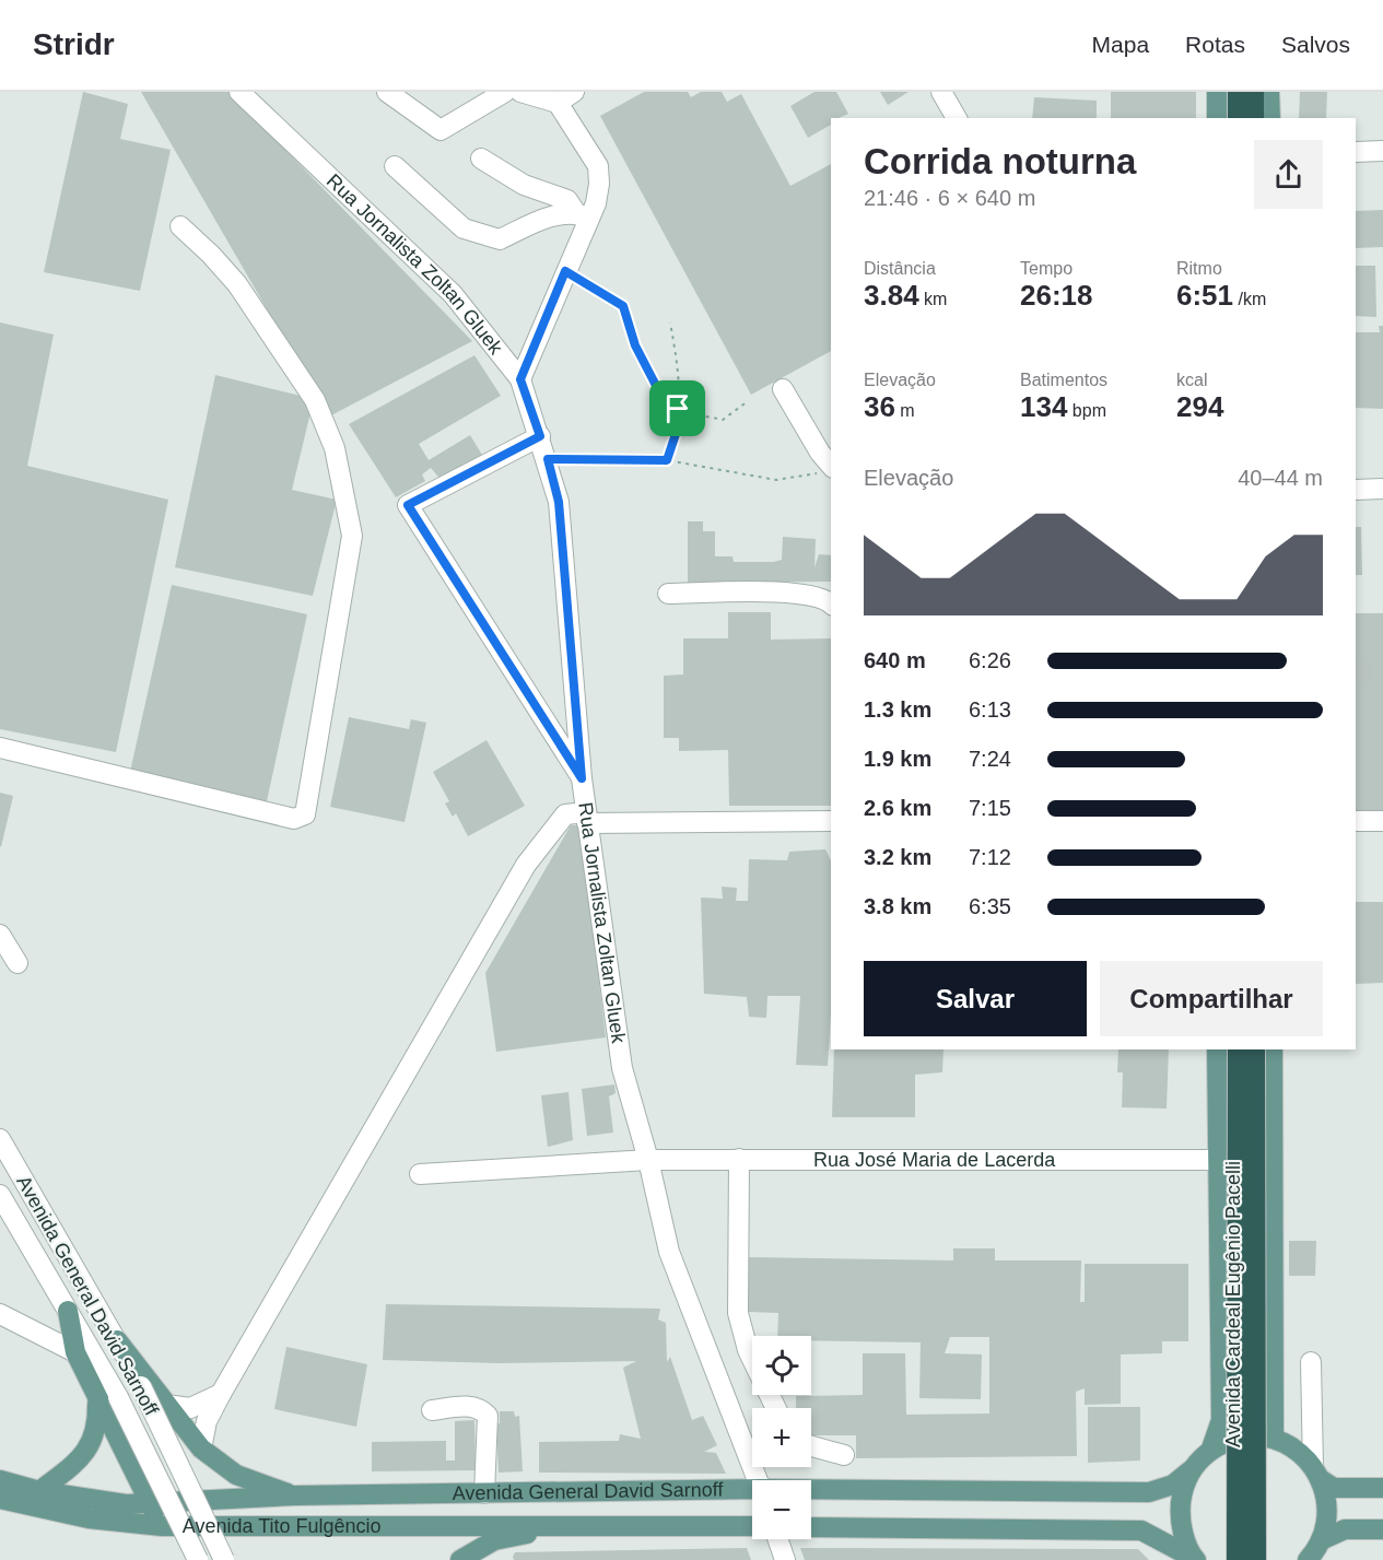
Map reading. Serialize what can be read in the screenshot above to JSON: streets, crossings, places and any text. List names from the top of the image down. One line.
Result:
{"streets":{"highway":["Avenida Cardeal Eugênio Pacelli"],"main road":["Avenida General David Sarnoff","Avenida Tito Fulgêncio"],"street":["Rua Jornalista Zoltan Gluek","Rua José Maria de Lacerda"]},"crossings":[["Rua Jornalista Zoltan Gluek","Rua José Maria de Lacerda"],["Rua José Maria de Lacerda","Avenida Cardeal Eugênio Pacelli"],["Avenida General David Sarnoff","Avenida Tito Fulgêncio"]],"page":{"header":"Stridr","nav":["Mapa","Rotas","Salvos"],"heading":["Corrida noturna","21:46 · 6 × 640 m"],"stats":[["Distância","3.84 km"],["Tempo","26:18"],["Ritmo","6:51 /km"],["Elevação","36 m"],["Batimentos","134 bpm"],["kcal","294"]],"chart":["Elevação","40–44 m"],"list":[{"name":"640 m","note":"6:26"},{"name":"1.3 km","note":"6:13"},{"name":"1.9 km","note":"7:24"},{"name":"2.6 km","note":"7:15"},{"name":"3.2 km","note":"7:12"},{"name":"3.8 km","note":"6:35"}],"buttons":["Salvar","Compartilhar"],"map_buttons":["+","−"]}}
